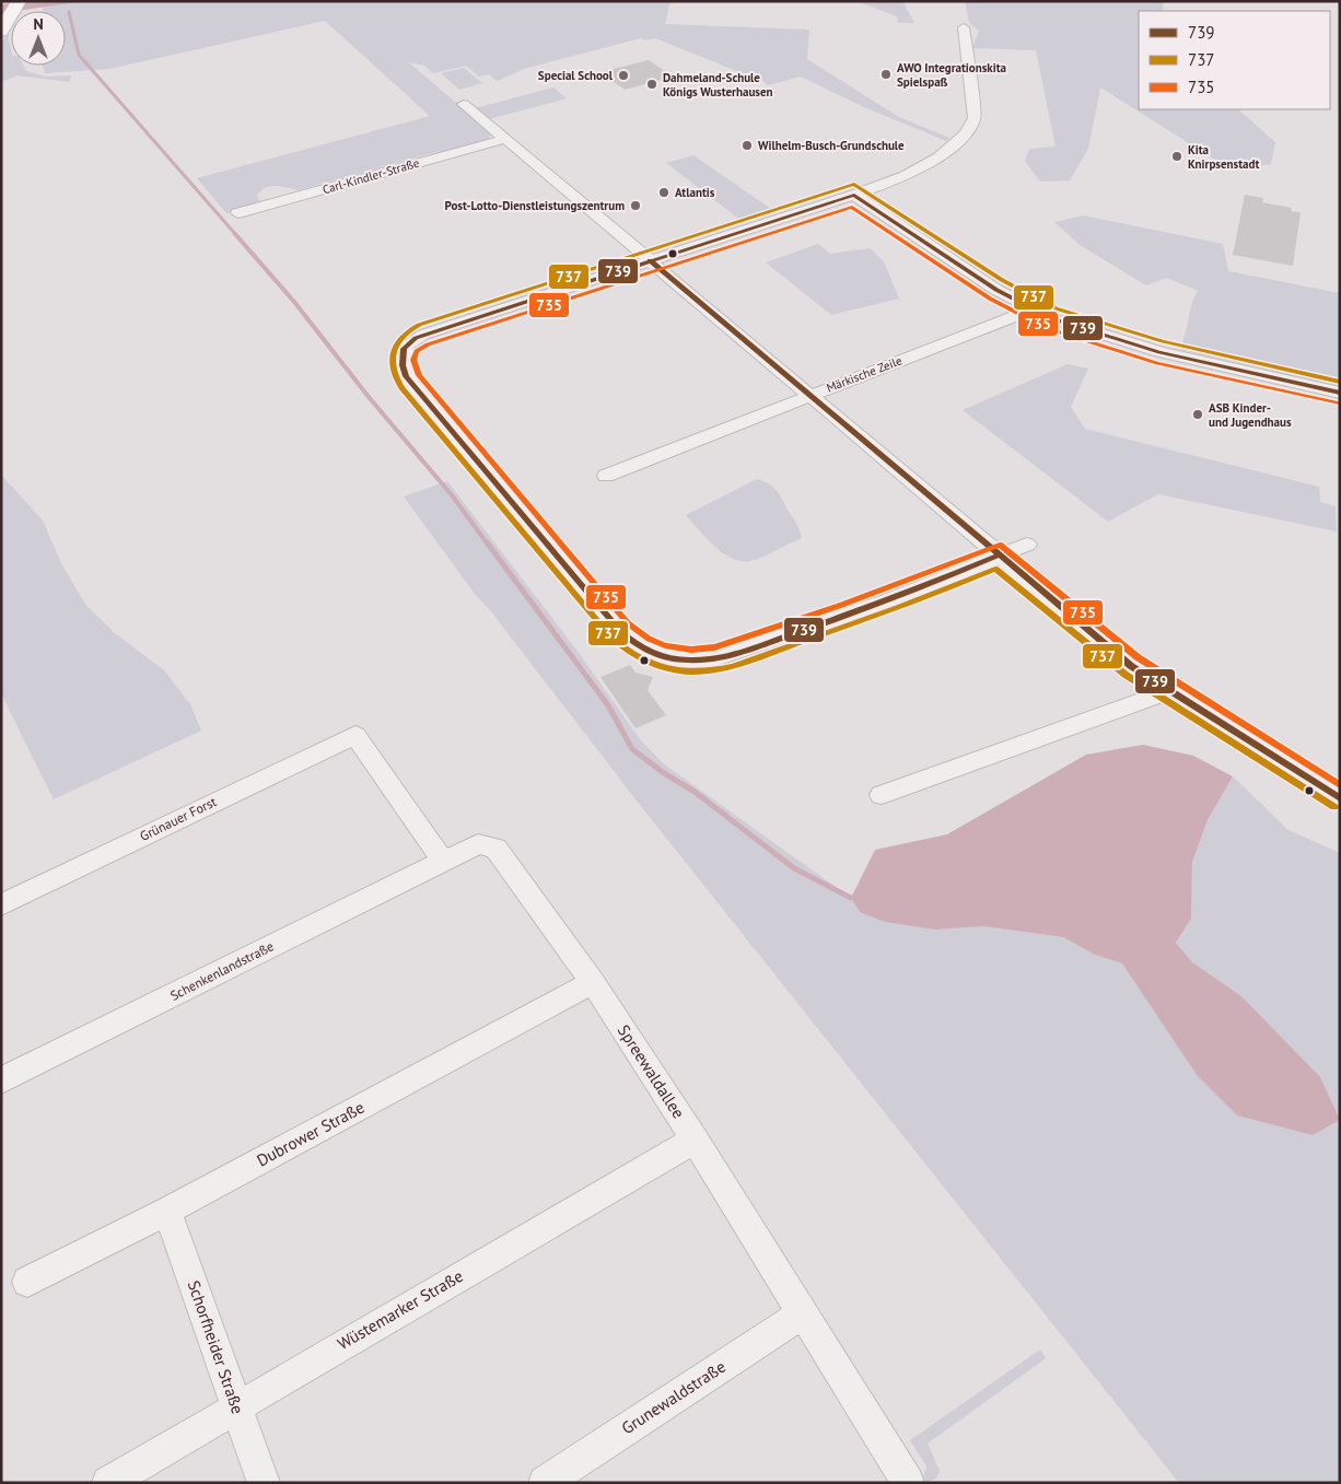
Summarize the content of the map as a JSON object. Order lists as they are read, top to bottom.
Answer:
{
  "streets": {
    "street": [
      "Carl-Kindler-Straße",
      "Märkische Zeile",
      "Grünauer Forst",
      "Schenkenlandstraße",
      "Spreewaldallee",
      "Dubrower Straße",
      "Wüstemarker Straße",
      "Schorfheider Straße",
      "Grunewaldstraße"
    ]
  },
  "crossings": [
    ["Grünauer Forst", "Schenkenlandstraße"],
    ["Grünauer Forst", "Spreewaldallee"],
    ["Schenkenlandstraße", "Spreewaldallee"],
    ["Spreewaldallee", "Dubrower Straße"],
    ["Spreewaldallee", "Wüstemarker Straße"],
    ["Spreewaldallee", "Grunewaldstraße"],
    ["Dubrower Straße", "Schorfheider Straße"],
    ["Wüstemarker Straße", "Schorfheider Straße"]
  ],
  "places": [
    "AWO Integrationskita Spielspaß",
    "Special School",
    "Dahmeland-Schule Königs Wusterhausen",
    "Wilhelm-Busch-Grundschule",
    "Kita Knirpsenstadt",
    "Atlantis",
    "Post-Lotto-Dienstleistungszentrum",
    "ASB Kinder- und Jugendhaus"
  ],
  "lines": ["transit line 737", "transit line 739", "transit line 735"],
  "legend": ["739", "737", "735"],
  "north": "top"
}
